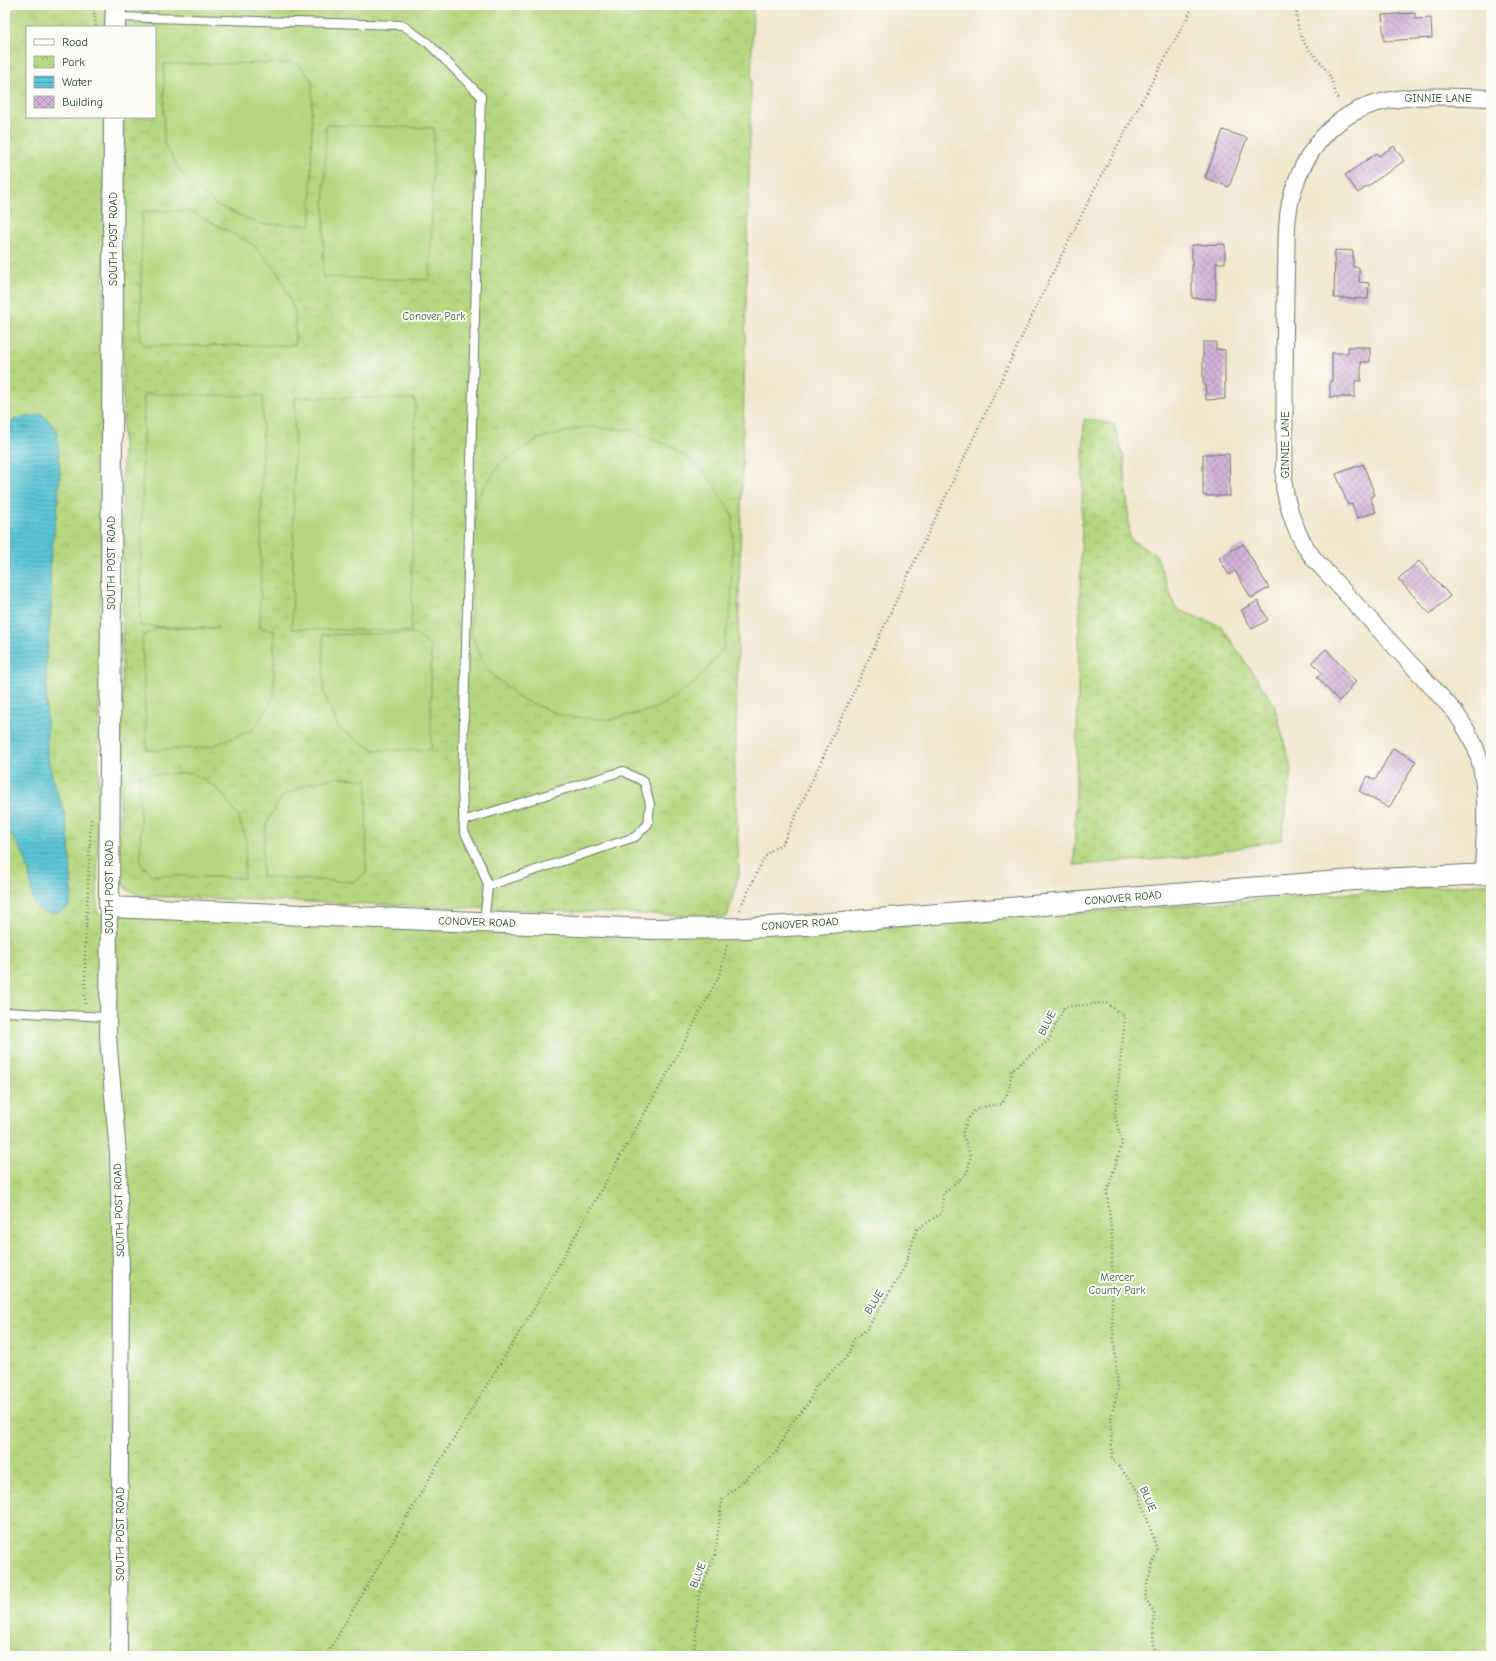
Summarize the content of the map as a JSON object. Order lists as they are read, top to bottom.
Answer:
{
  "streets": {
    "street": ["GINNIE LANE", "SOUTH POST ROAD", "CONOVER ROAD"],
    "path": ["BLUE"]
  },
  "crossings": [
    ["GINNIE LANE", "CONOVER ROAD"],
    ["SOUTH POST ROAD", "CONOVER ROAD"]
  ],
  "parks": ["Conover Park", "Mercer County Park"],
  "legend": [
    "Road",
    "Park",
    "Water",
    "Building"
  ]
}
